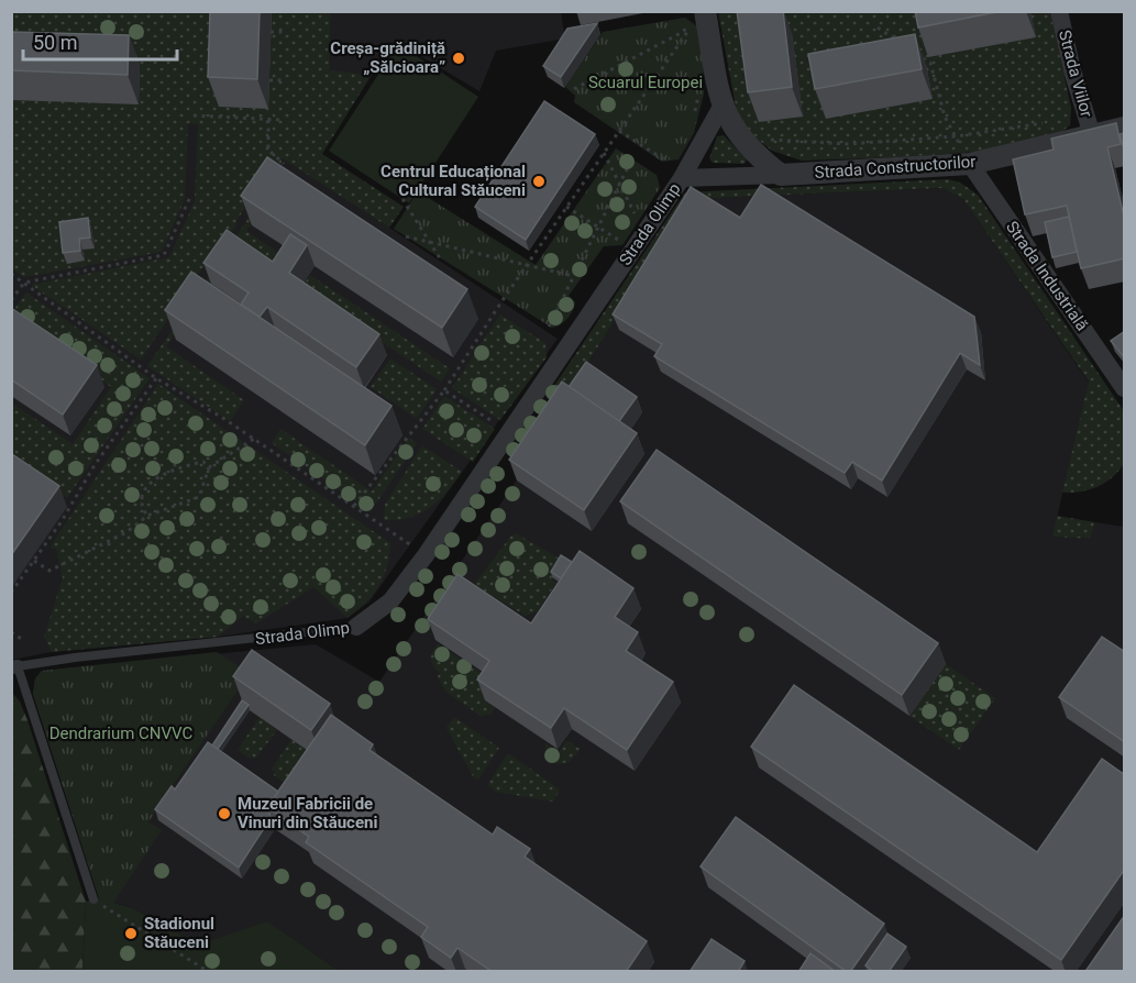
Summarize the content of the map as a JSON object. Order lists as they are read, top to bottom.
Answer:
{
  "streets": {
    "street": [
      "Strada Viilor",
      "Strada Constructorilor",
      "Strada Olimp",
      "Strada Industrială"
    ]
  },
  "crossings": [
    ["Strada Viilor", "Strada Constructorilor"],
    ["Strada Constructorilor", "Strada Olimp"],
    ["Strada Constructorilor", "Strada Industrială"]
  ],
  "parks": ["Scuarul Europei", "Dendrarium CNVVC"],
  "places": [
    "Creșa-grădiniță „Sălcioara”",
    "Centrul Educațional Cultural Stăuceni",
    "Muzeul Fabricii de Vinuri din Stăuceni",
    "Stadionul Stăuceni"
  ],
  "scale_bar": "50 m"
}
